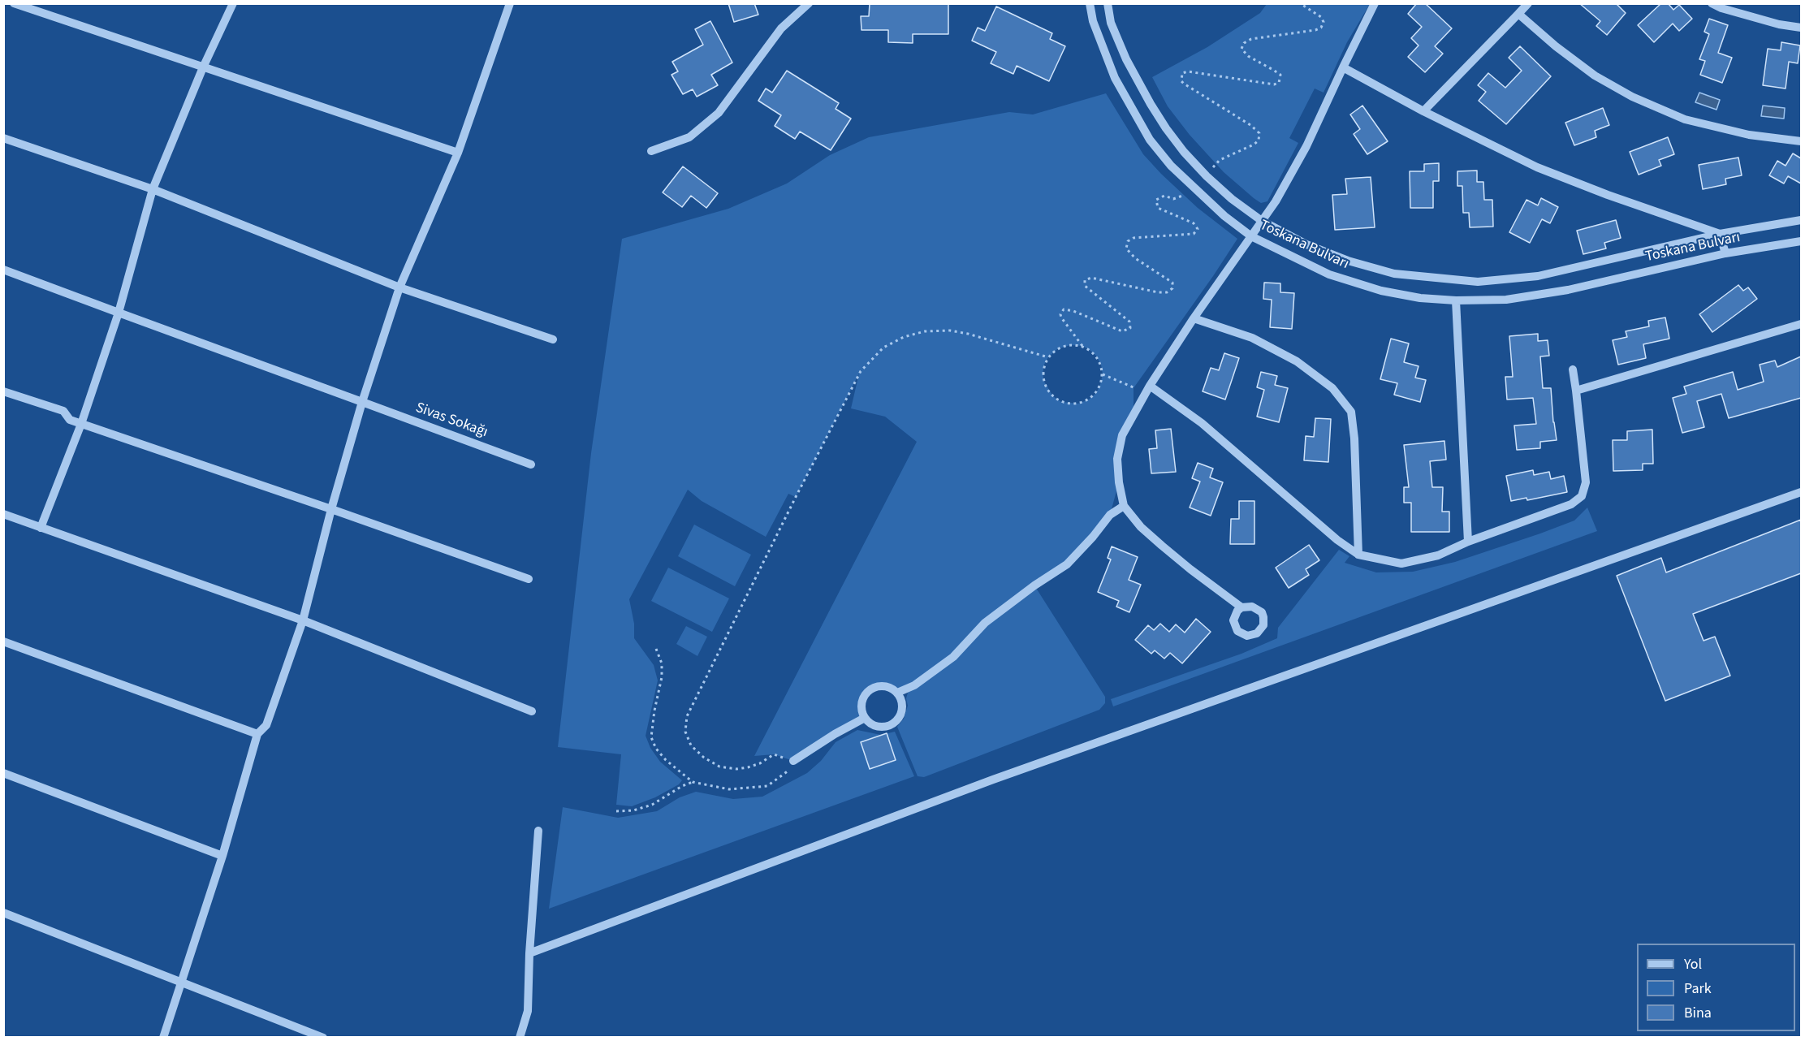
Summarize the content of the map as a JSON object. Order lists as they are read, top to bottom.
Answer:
{
  "streets": {
    "street": ["Toskana Bulvarı", "Sivas Sokağı"]
  },
  "legend": ["Yol", "Park", "Bina"]
}
